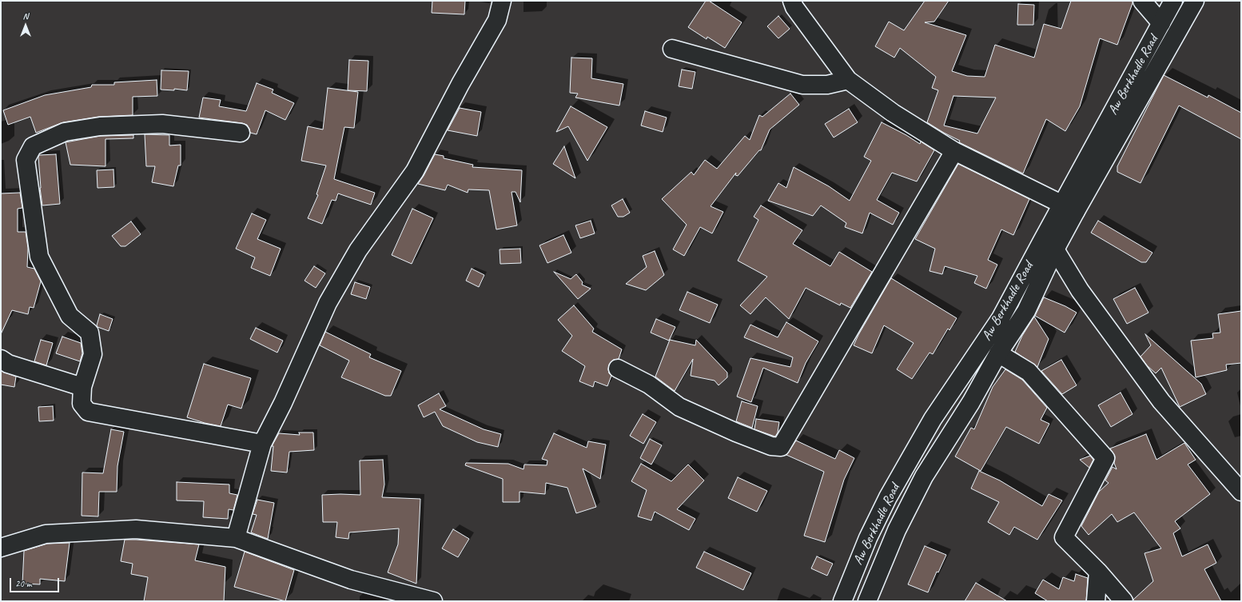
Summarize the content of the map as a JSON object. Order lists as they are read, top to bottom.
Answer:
{
  "streets": {
    "street": ["Aw Berkhadle Road"]
  },
  "scale_bar": "20 m",
  "north": "top"
}
